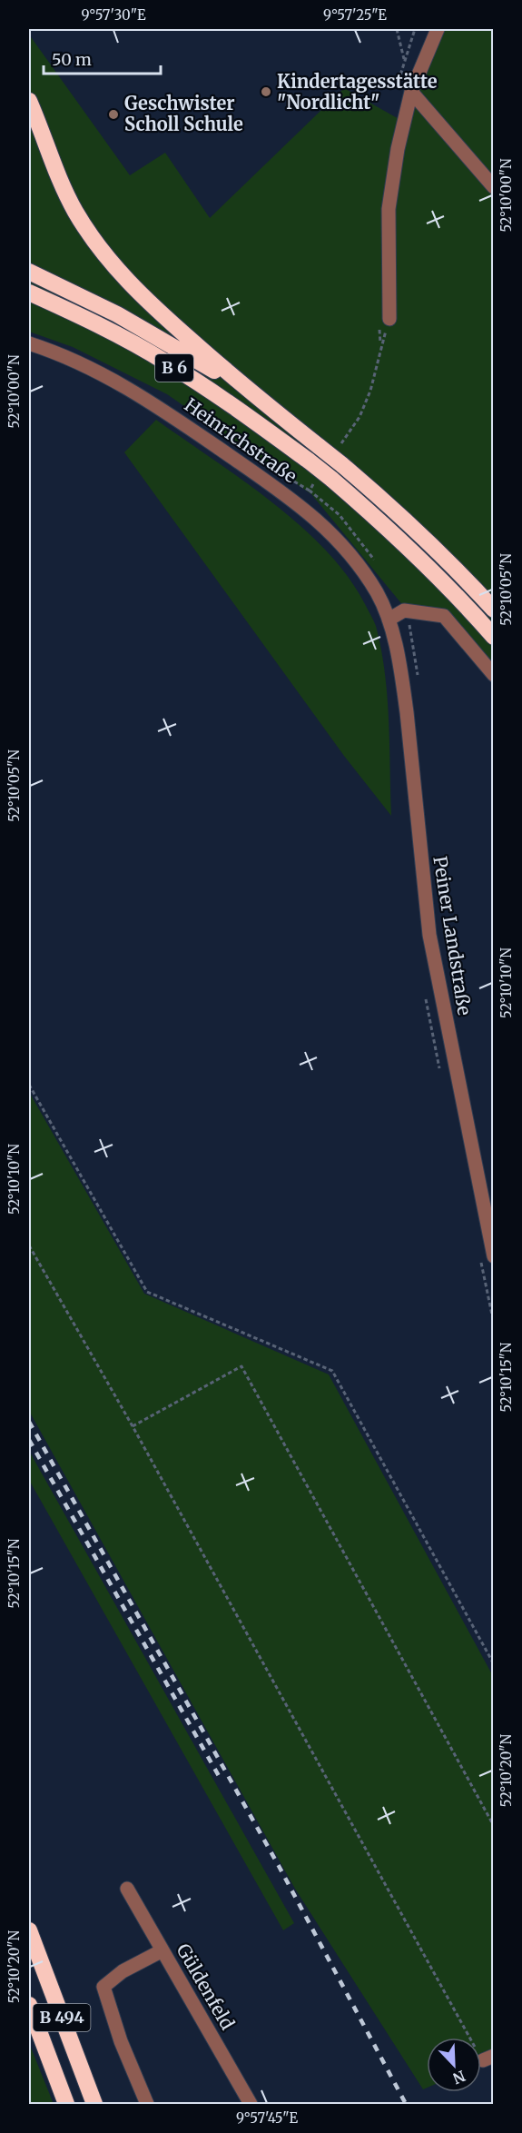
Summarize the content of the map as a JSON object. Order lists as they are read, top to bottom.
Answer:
{
  "streets": {
    "highway": ["B 6", "B 494"],
    "street": ["Heinrichstraße", "Peiner Landstraße", "Güldenfeld"]
  },
  "crossings": [
    ["Heinrichstraße", "Peiner Landstraße"]
  ],
  "places": ["Kindertagesstätte \"Nordlicht\"", "Geschwister Scholl Schule"],
  "scale_bar": "50 m",
  "north": "bottom right",
  "coordinates": [
    "9°57'30\"E",
    "9°57'25\"E",
    "52°10'00\"N",
    "52°10'05\"N",
    "52°10'10\"N",
    "52°10'15\"N",
    "52°10'20\"N",
    "9°57'45\"E"
  ]
}
